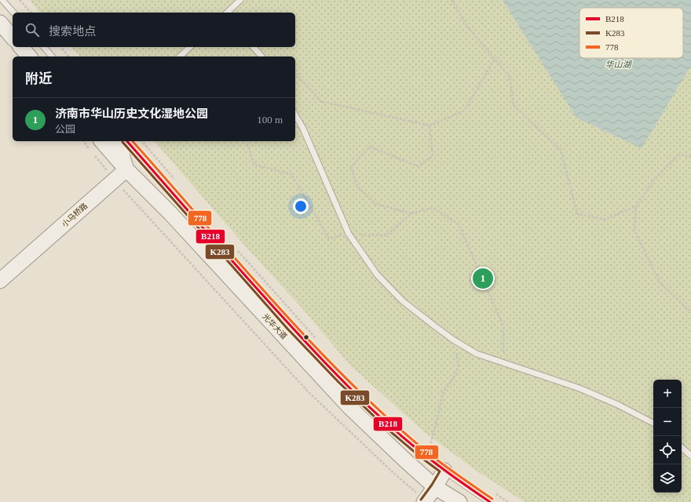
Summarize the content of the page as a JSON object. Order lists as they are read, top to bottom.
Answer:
{
  "streets": {
    "main road": ["小马桥路", "光华大道"]
  },
  "crossings": [
    ["小马桥路", "光华大道"]
  ],
  "water": ["华山湖"],
  "lines": ["transit line B218", "transit line 778", "transit line K283"],
  "legend": ["B218", "K283", "778"],
  "page": {
    "search": "搜索地点",
    "heading": "附近",
    "list": [
      {
        "mark": "1",
        "name": "济南市华山历史文化湿地公园",
        "note": "公园",
        "value": "100 m"
      }
    ],
    "pins": "1",
    "map_buttons": ["+", "−"]
  }
}
